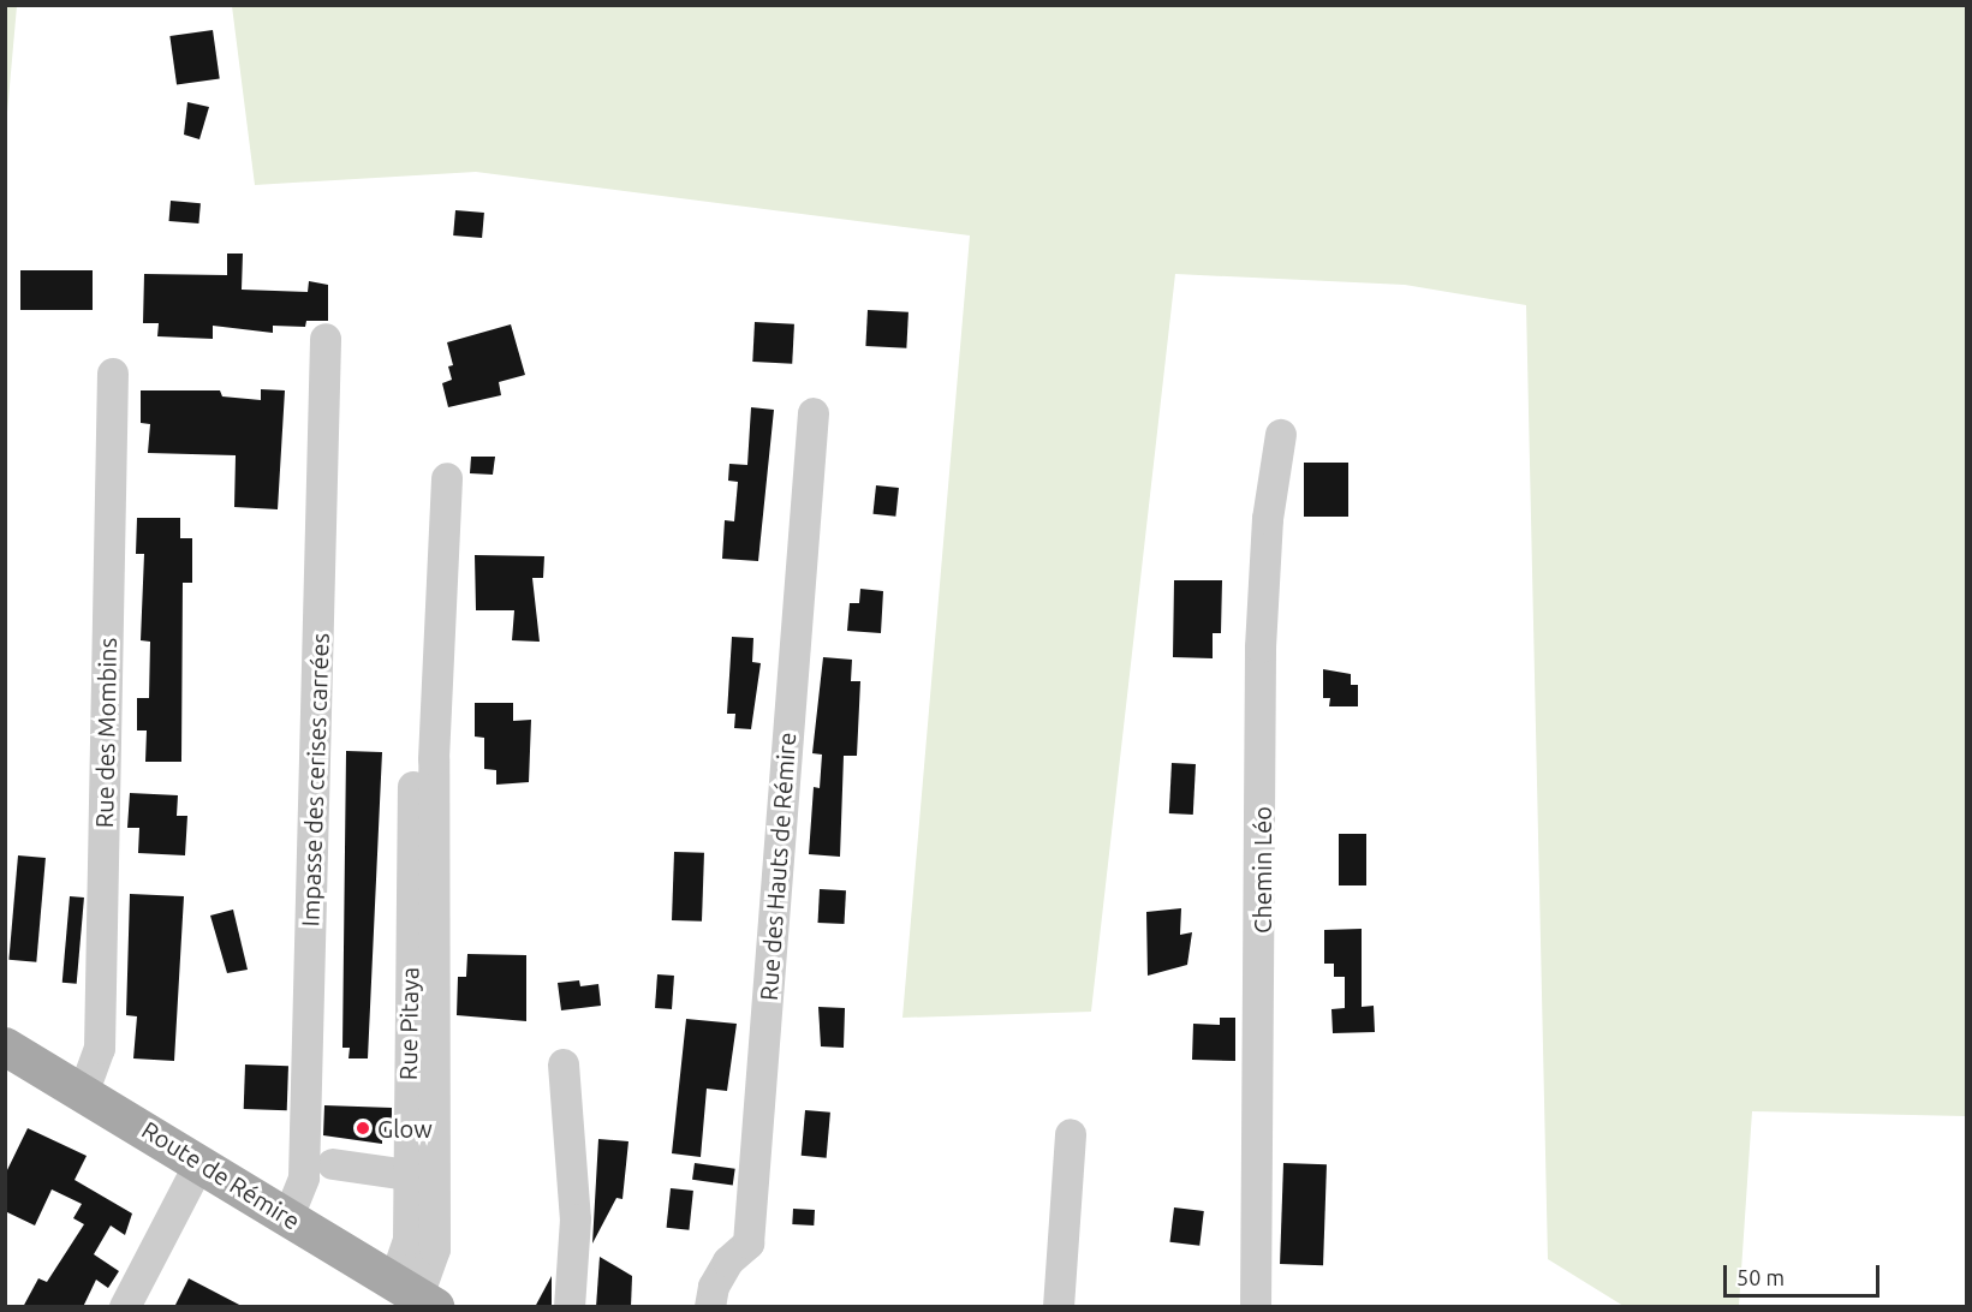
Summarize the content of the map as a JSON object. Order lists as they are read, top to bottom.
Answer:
{
  "streets": {
    "main road": ["Route de Rémire"],
    "street": [
      "Rue des Mombins",
      "Impasse des cerises carrées",
      "Rue des Hauts de Rémire",
      "Chemin Léo",
      "Rue Pitaya"
    ]
  },
  "crossings": [
    ["Rue des Mombins", "Route de Rémire"],
    ["Impasse des cerises carrées", "Route de Rémire"],
    ["Rue Pitaya", "Route de Rémire"]
  ],
  "places": ["Glow"],
  "scale_bar": "50 m"
}
